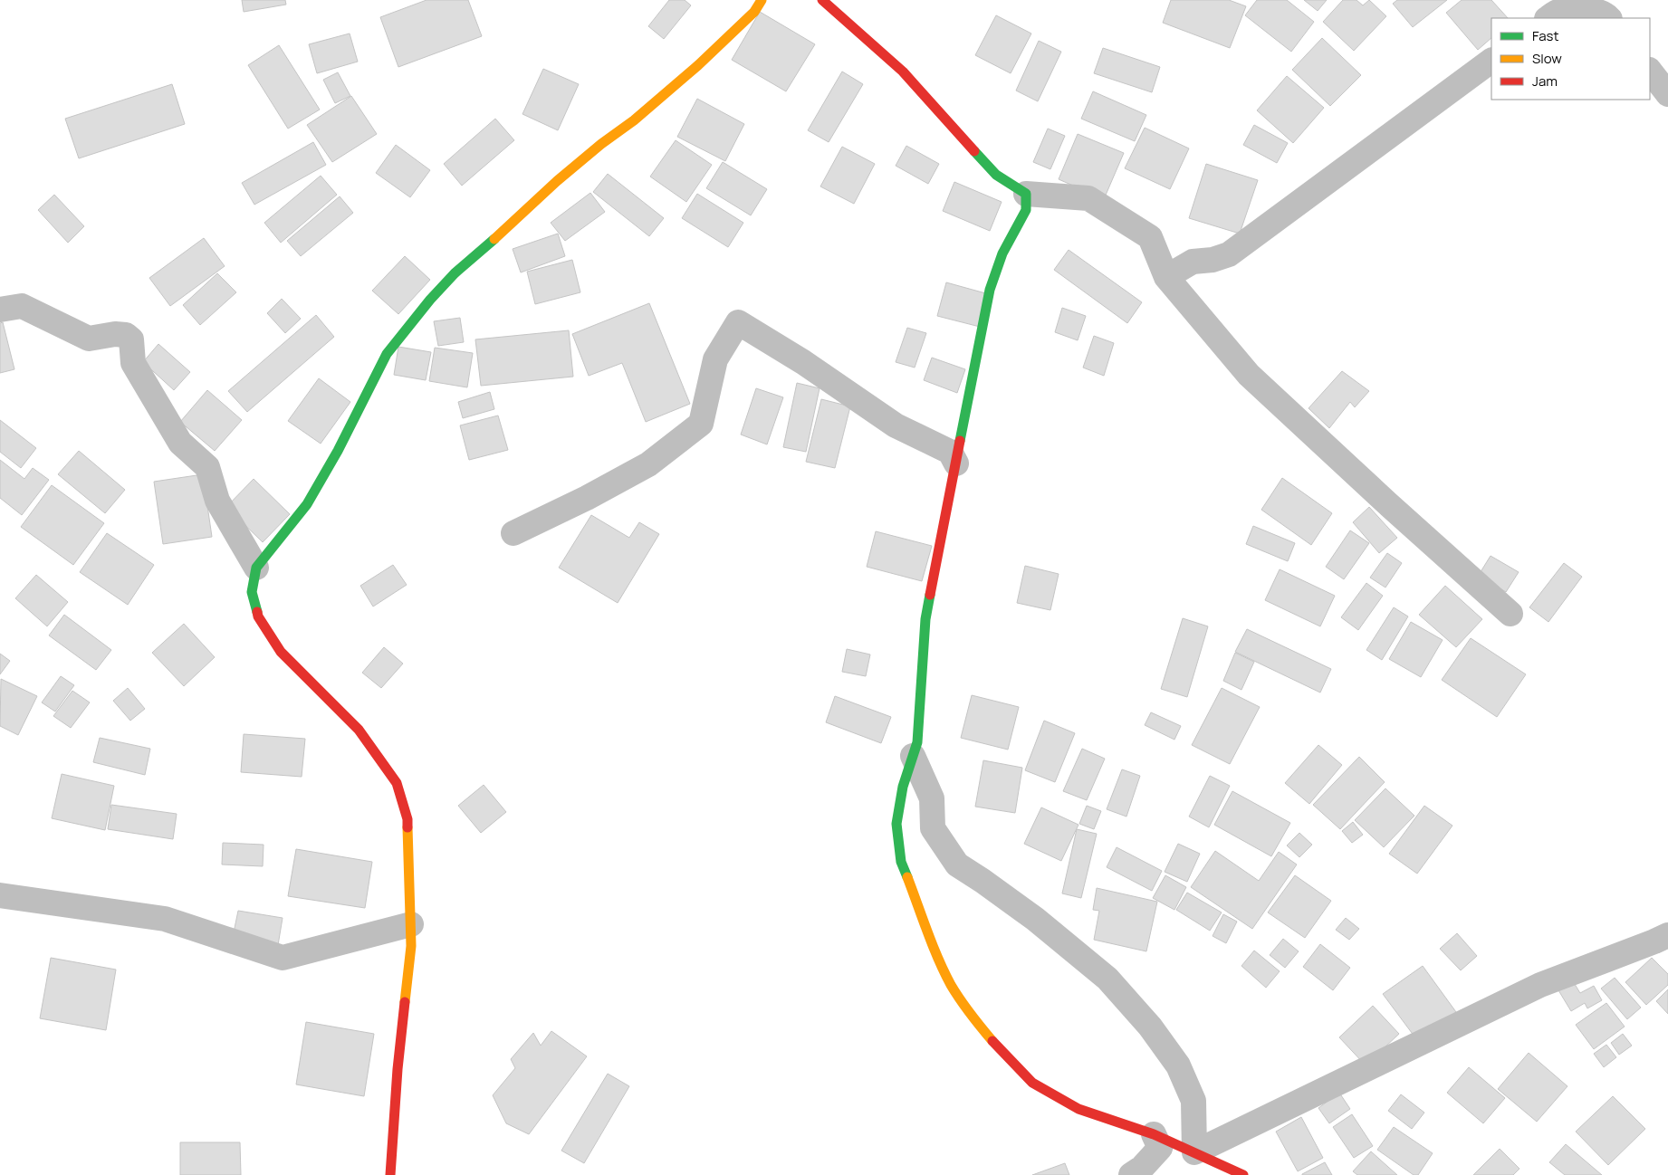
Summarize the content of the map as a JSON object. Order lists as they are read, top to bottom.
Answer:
{
  "legend": ["Fast", "Slow", "Jam"]
}
